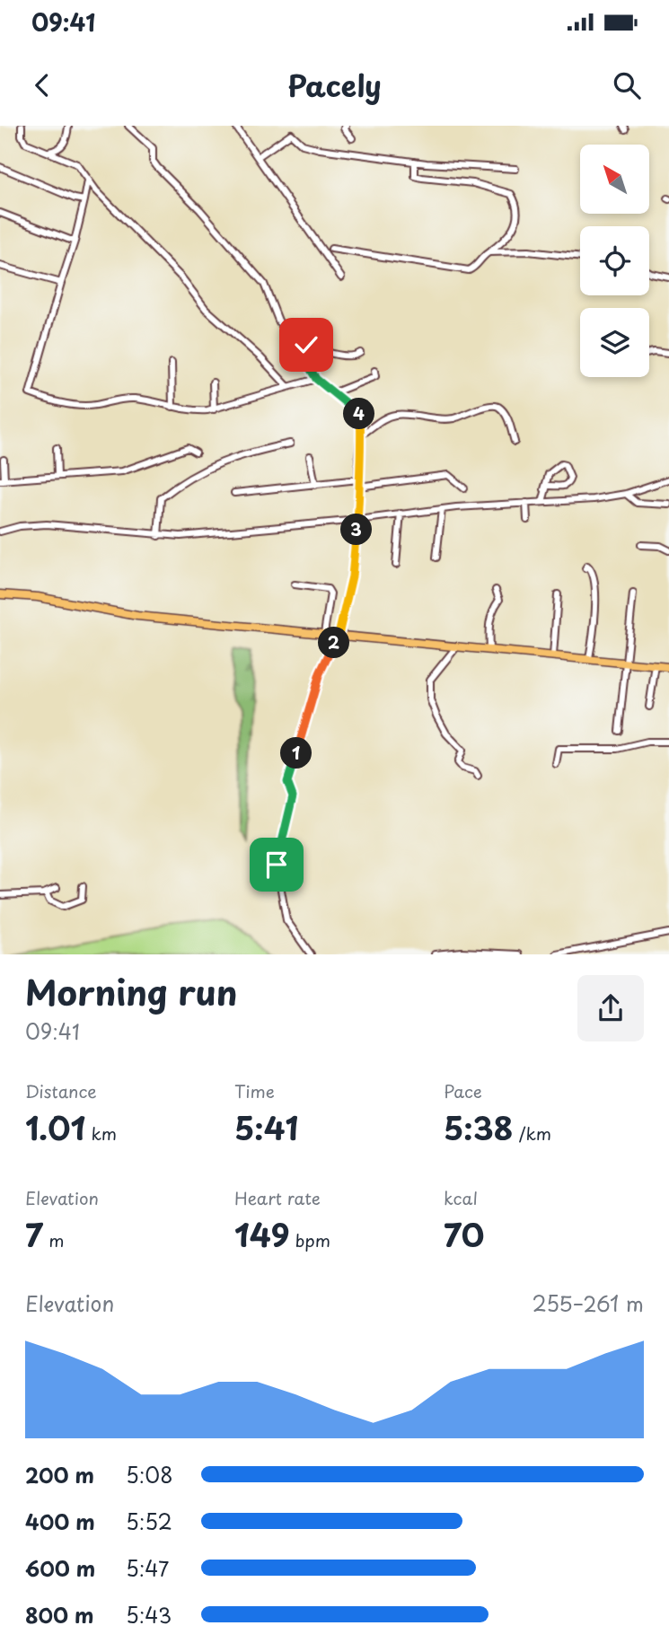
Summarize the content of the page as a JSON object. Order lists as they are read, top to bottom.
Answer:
{
  "north": "top left",
  "page": {
    "status": "09:41",
    "header": "Pacely",
    "pins": [
      "4",
      "3",
      "2",
      "1"
    ],
    "heading": ["Morning run", "09:41"],
    "stats": [
      ["Distance", "1.01 km"],
      ["Time", "5:41"],
      ["Pace", "5:38 /km"],
      ["Elevation", "7 m"],
      ["Heart rate", "149 bpm"],
      ["kcal", "70"]
    ],
    "chart": ["Elevation", "255–261 m"],
    "list": [
      {
        "name": "200 m",
        "note": "5:08"
      },
      {
        "name": "400 m",
        "note": "5:52"
      },
      {
        "name": "600 m",
        "note": "5:47"
      },
      {
        "name": "800 m",
        "note": "5:43"
      }
    ]
  }
}
